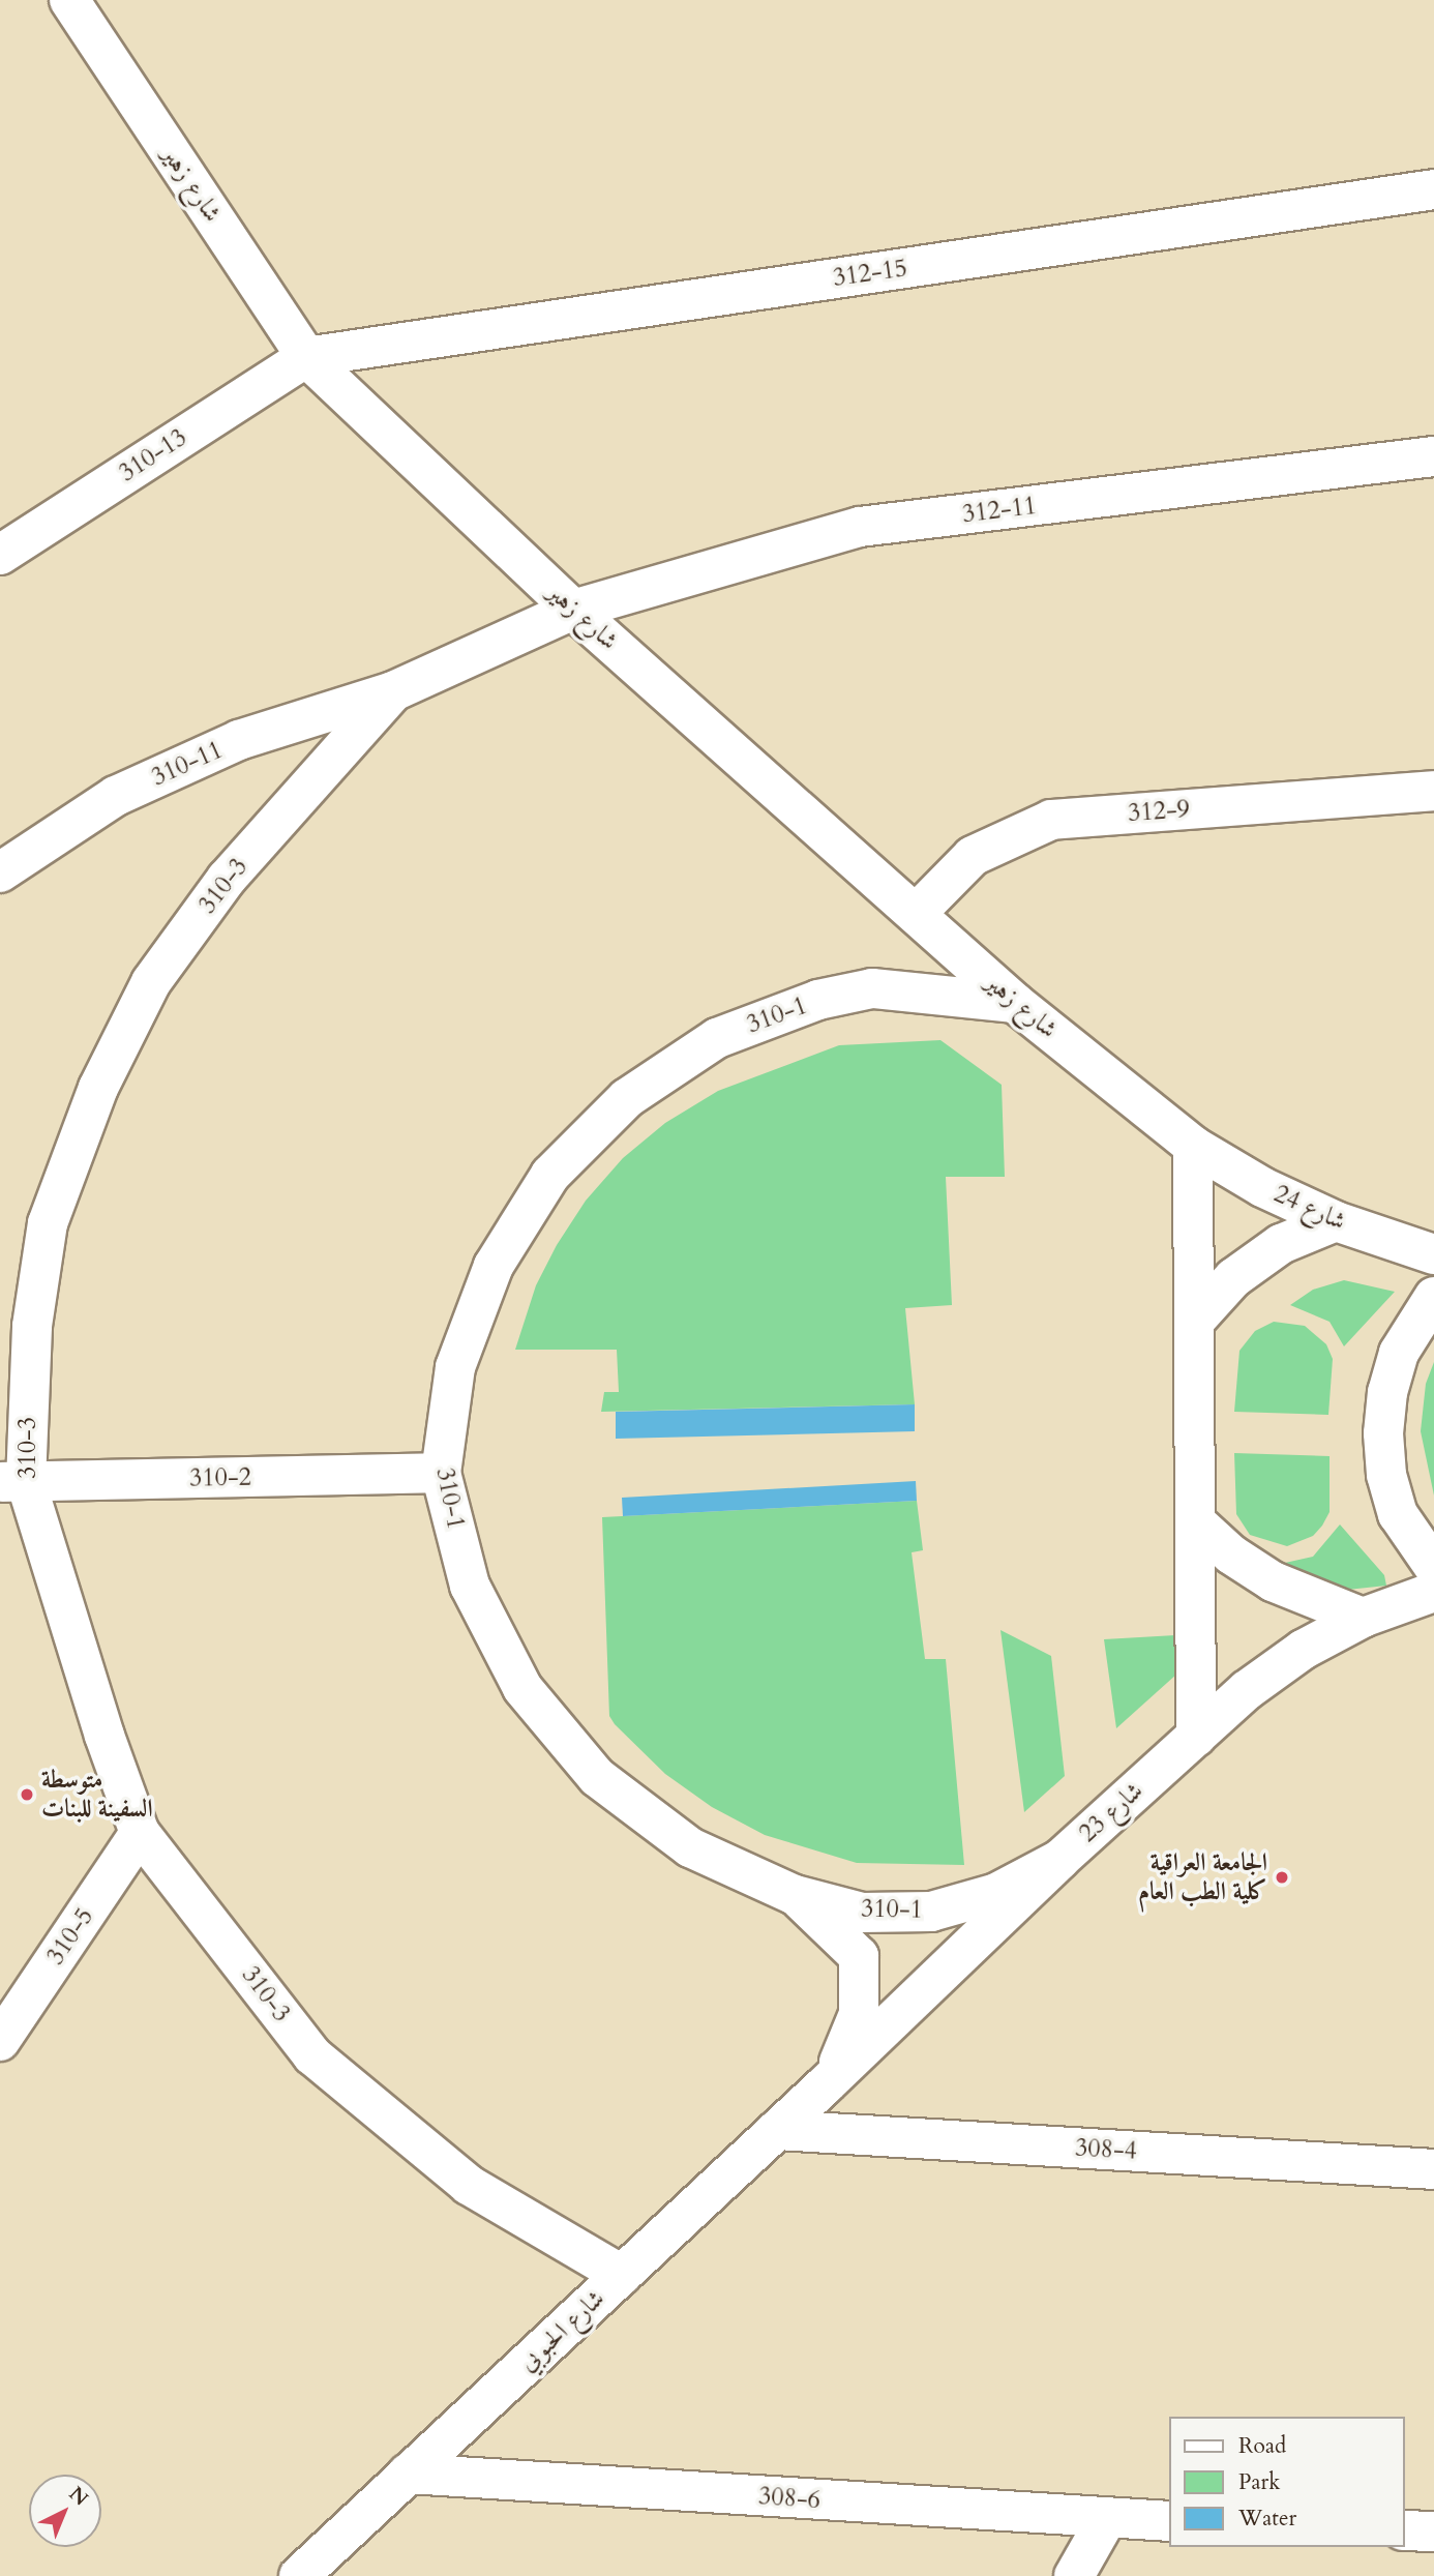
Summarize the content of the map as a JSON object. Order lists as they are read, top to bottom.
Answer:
{
  "streets": {
    "street": [
      "شارع زهير",
      "312-15",
      "310-13",
      "312-11",
      "310-11",
      "312-9",
      "310-3",
      "310-1",
      "شارع 24",
      "310-2",
      "شارع 23",
      "310-5",
      "308-4",
      "شارع الحبوبي",
      "308-6"
    ]
  },
  "crossings": [
    ["شارع زهير", "312-15"],
    ["شارع زهير", "310-13"],
    ["شارع زهير", "312-11"],
    ["شارع زهير", "312-9"],
    ["شارع زهير", "310-3"],
    ["شارع زهير", "310-1"],
    ["شارع زهير", "شارع 24"],
    ["312-15", "310-13"],
    ["312-11", "310-3"],
    ["310-11", "310-3"],
    ["310-3", "310-2"],
    ["310-3", "310-5"],
    ["310-3", "شارع الحبوبي"],
    ["310-1", "310-2"],
    ["310-1", "شارع 23"],
    ["شارع 23", "شارع الحبوبي"],
    ["308-4", "شارع الحبوبي"],
    ["شارع الحبوبي", "308-6"]
  ],
  "places": ["متوسطة السفينة للبنات", "الجامعة العراقية كلية الطب العام"],
  "legend": ["Road", "Park", "Water"],
  "north": "top right"
}
